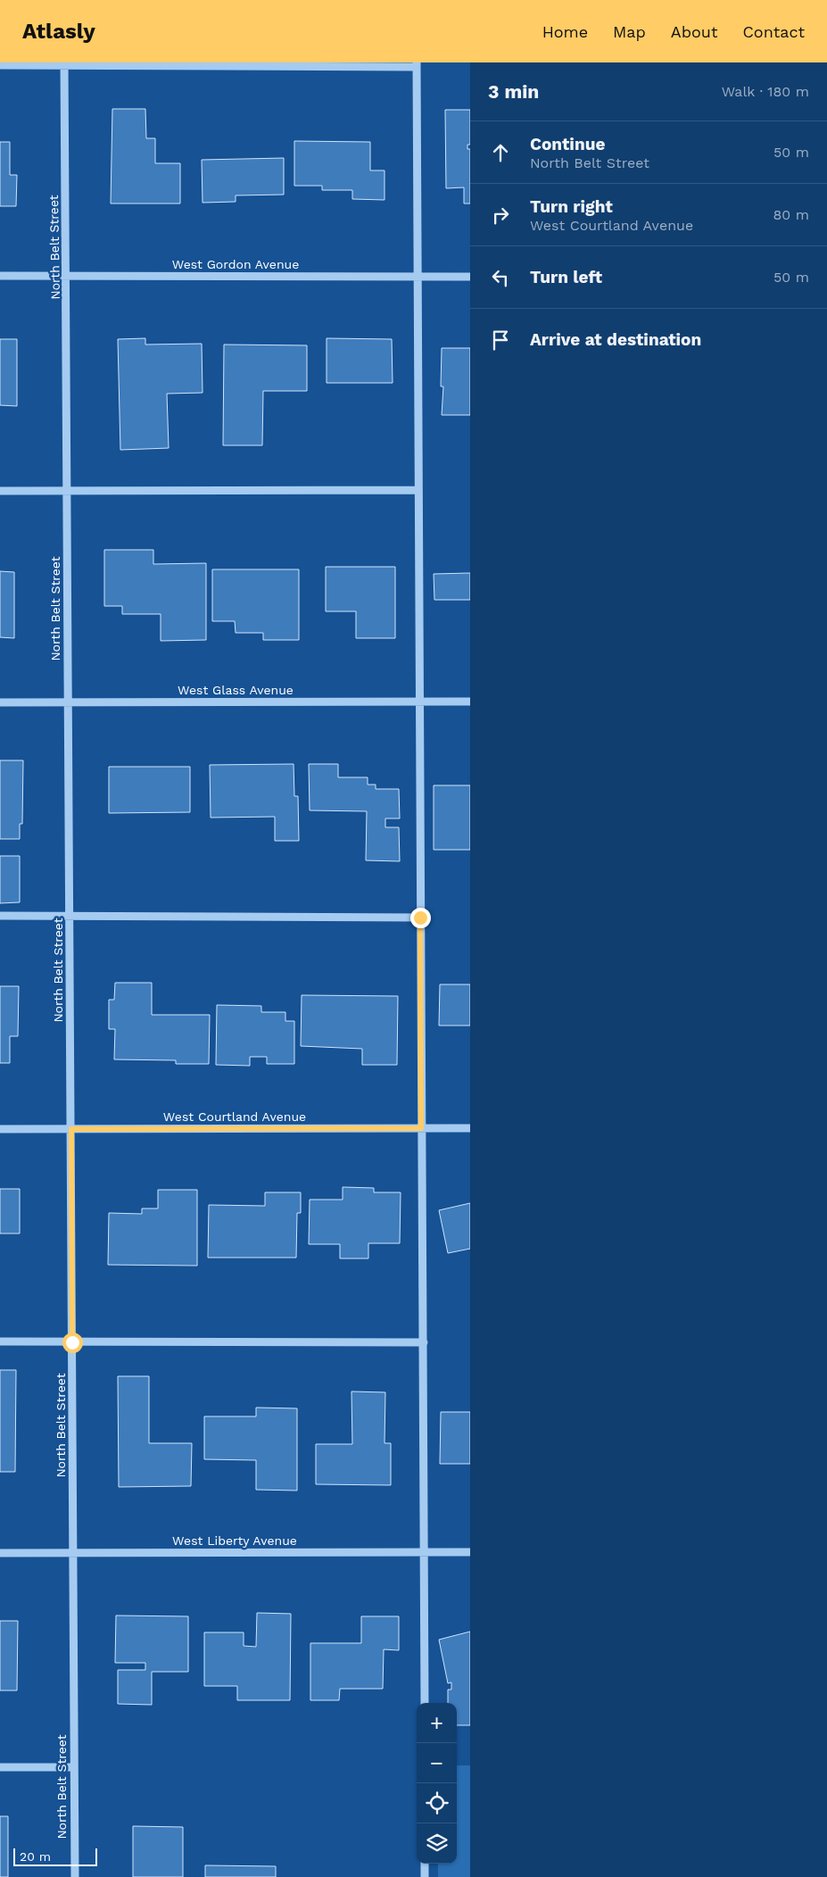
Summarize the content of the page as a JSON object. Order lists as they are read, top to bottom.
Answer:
{
  "streets": {
    "street": [
      "North Belt Street",
      "West Gordon Avenue",
      "West Glass Avenue",
      "West Courtland Avenue",
      "West Liberty Avenue"
    ]
  },
  "crossings": [
    ["North Belt Street", "West Gordon Avenue"],
    ["North Belt Street", "West Glass Avenue"],
    ["North Belt Street", "West Courtland Avenue"],
    ["North Belt Street", "West Liberty Avenue"]
  ],
  "scale_bar": "20 m",
  "page": {
    "header": "Atlasly",
    "nav": [
      "Home",
      "Map",
      "About",
      "Contact"
    ],
    "heading": ["3 min", "Walk · 180 m"],
    "list": [
      ["Continue", "North Belt Street", "50 m"],
      ["Turn right", "West Courtland Avenue", "80 m"],
      ["Turn left", "50 m"],
      "Arrive at destination"
    ],
    "map_buttons": ["+", "−"],
    "scale": "20 m"
  }
}
